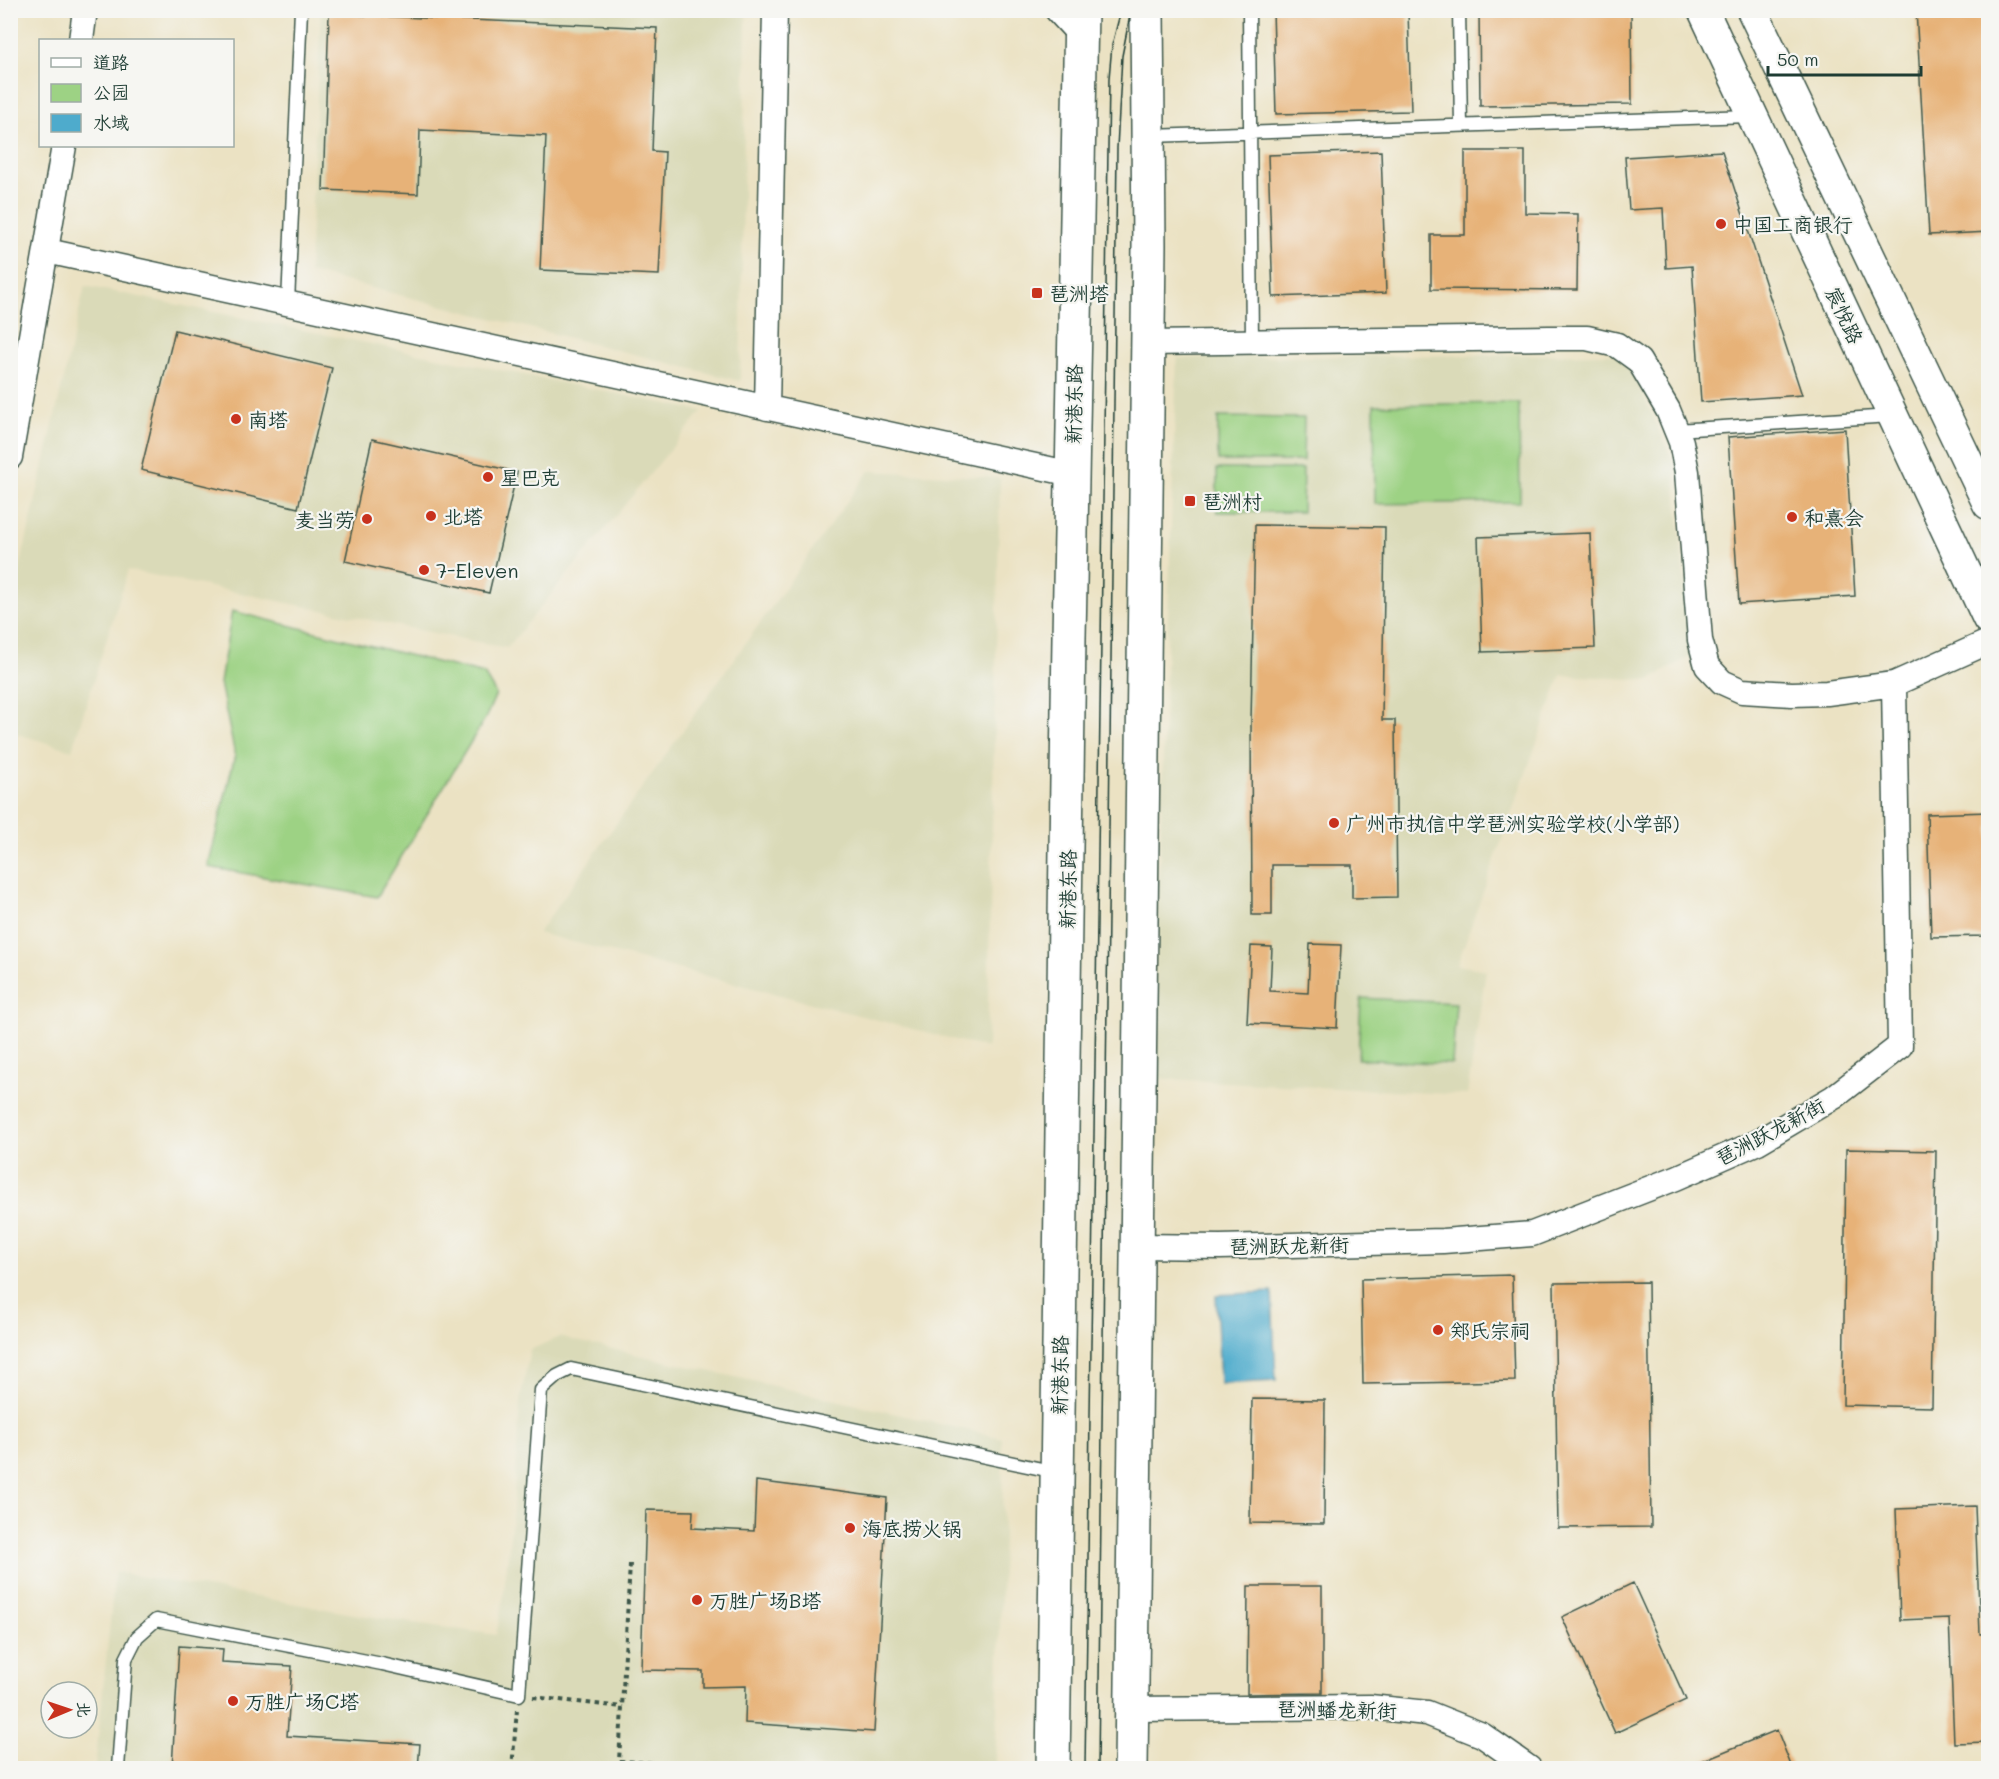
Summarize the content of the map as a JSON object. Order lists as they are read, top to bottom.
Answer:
{
  "streets": {
    "main road": ["新港东路"],
    "street": ["宸悦路", "琶洲跃龙新街", "琶洲蟠龙新街"]
  },
  "places": {
    "other": [
      "中国工商银行",
      "南塔",
      "星巴克",
      "北塔",
      "和熹会",
      "麦当劳",
      "7-Eleven",
      "广州市执信中学琶洲实验学校(小学部)",
      "郑氏宗祠",
      "海底捞火锅",
      "万胜广场B塔",
      "万胜广场C塔"
    ],
    "transit": ["琶洲塔", "琶洲村"]
  },
  "legend": ["道路", "公园", "水域"],
  "scale_bar": "50 m",
  "north": "right"
}
